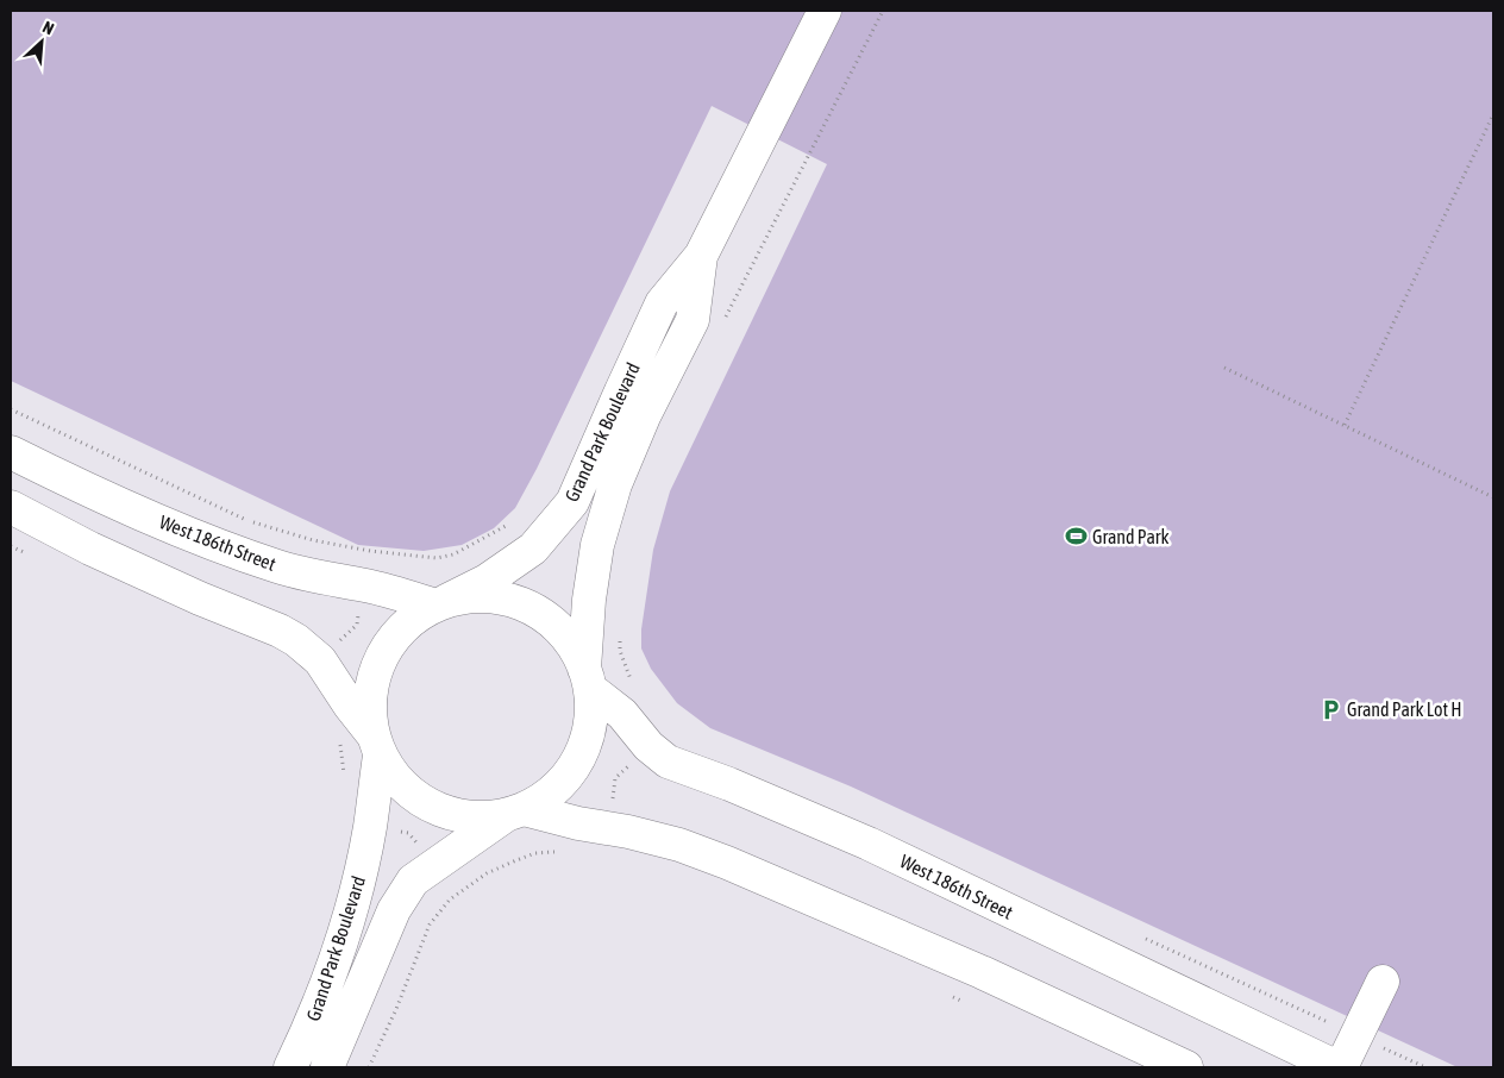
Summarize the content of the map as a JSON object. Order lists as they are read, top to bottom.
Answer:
{
  "streets": {
    "street": ["Grand Park Boulevard", "West 186th Street"]
  },
  "crossings": [
    ["Grand Park Boulevard", "West 186th Street"]
  ],
  "places": {
    "sports": ["Grand Park"],
    "parking": ["Grand Park Lot H"]
  },
  "north": "top right"
}
